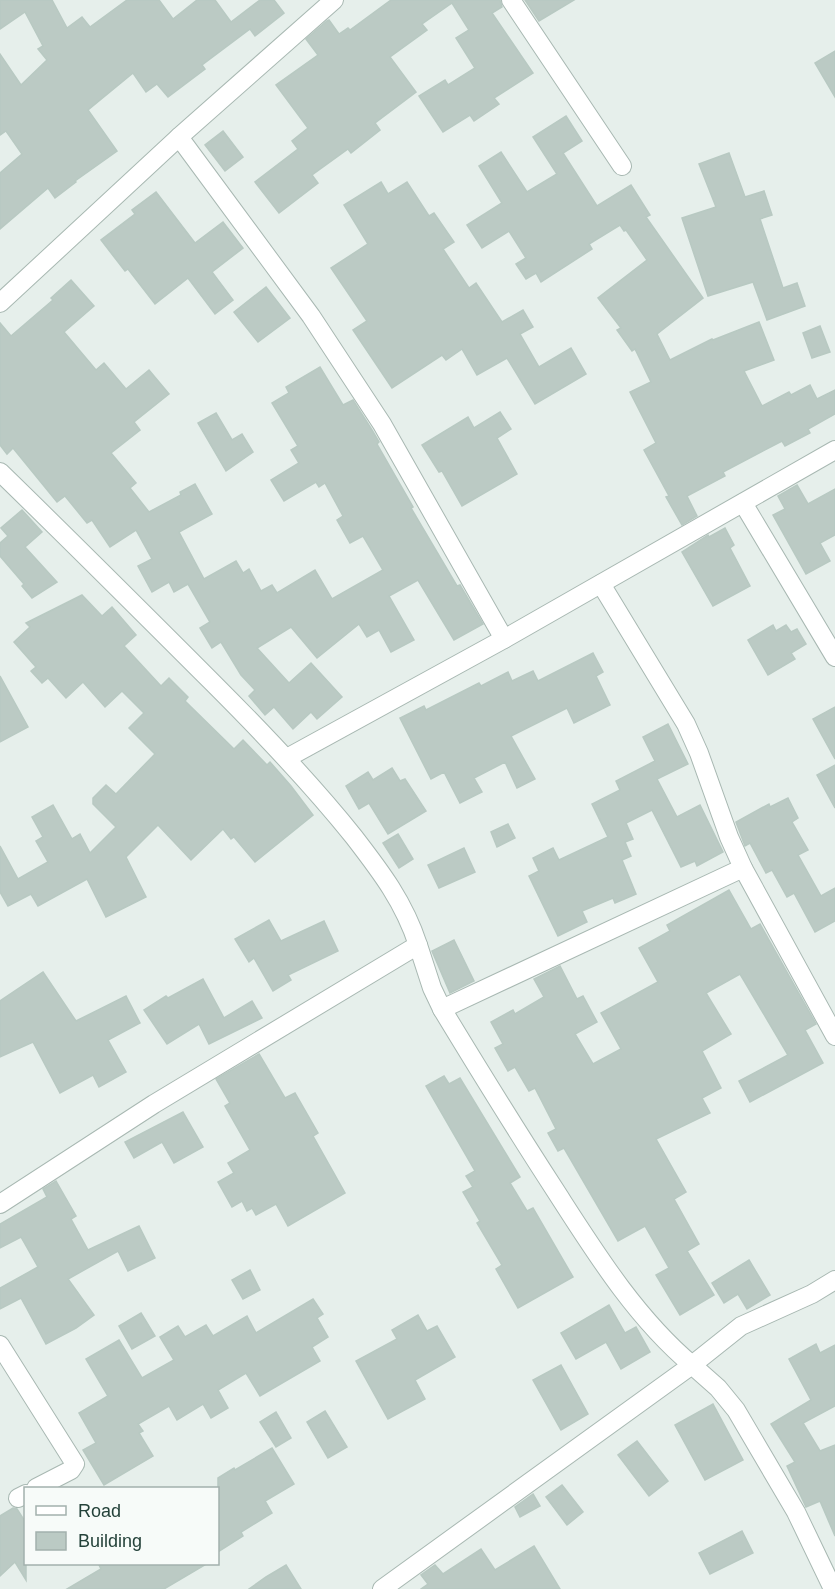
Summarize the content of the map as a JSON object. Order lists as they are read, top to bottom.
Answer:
{
  "legend": ["Road", "Building"]
}
